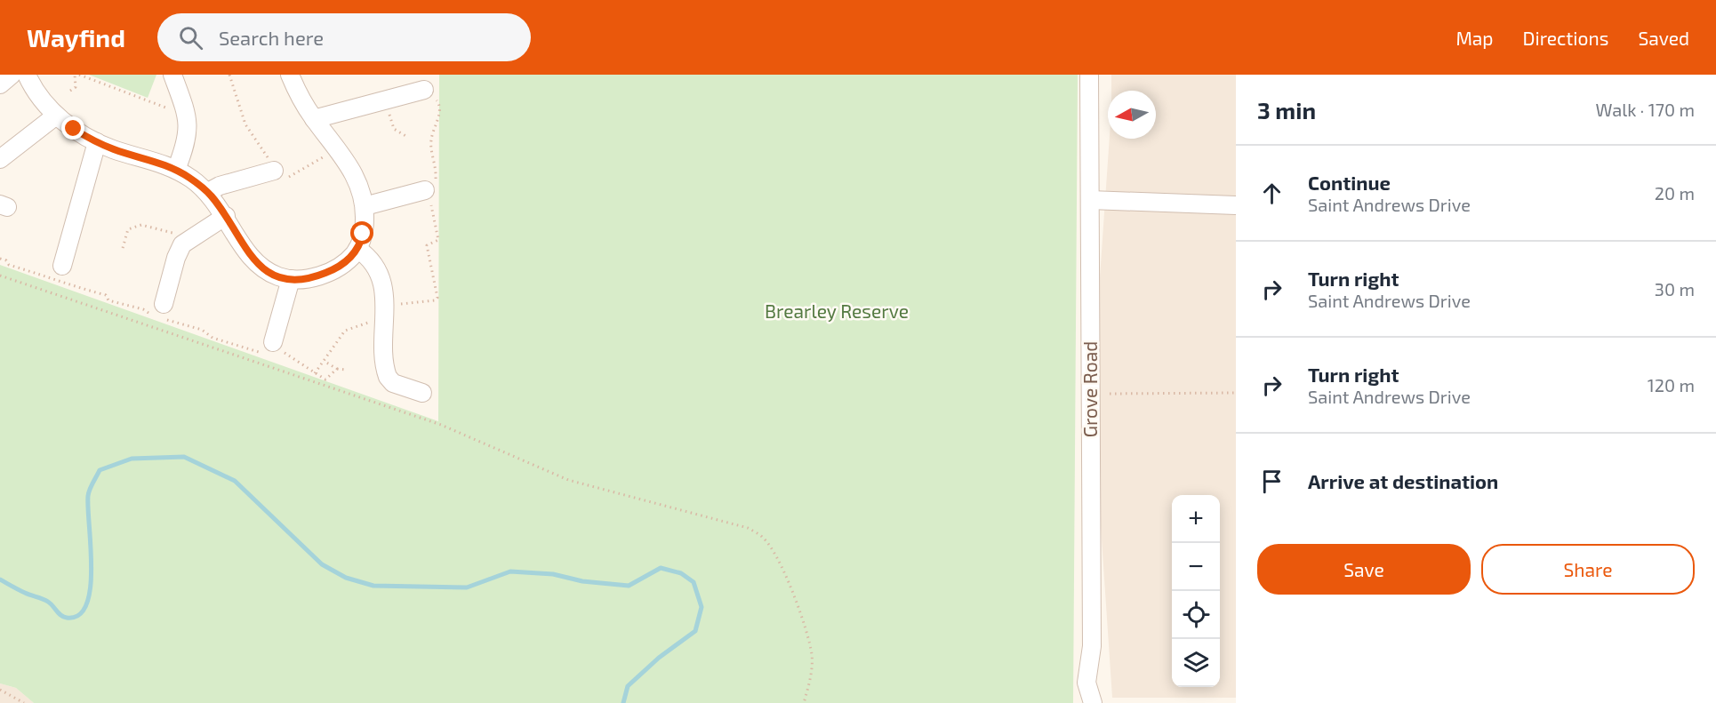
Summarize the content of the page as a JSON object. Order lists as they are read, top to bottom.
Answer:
{
  "streets": {
    "street": ["Grove Road"]
  },
  "parks": ["Brearley Reserve"],
  "north": "left",
  "page": {
    "header": "Wayfind",
    "search": "Search here",
    "nav": ["Map", "Directions", "Saved"],
    "heading": ["3 min", "Walk · 170 m"],
    "list": [
      ["Continue", "Saint Andrews Drive", "20 m"],
      ["Turn right", "Saint Andrews Drive", "30 m"],
      ["Turn right", "Saint Andrews Drive", "120 m"],
      "Arrive at destination"
    ],
    "map_buttons": ["+", "−"],
    "buttons": ["Save", "Share"]
  }
}
